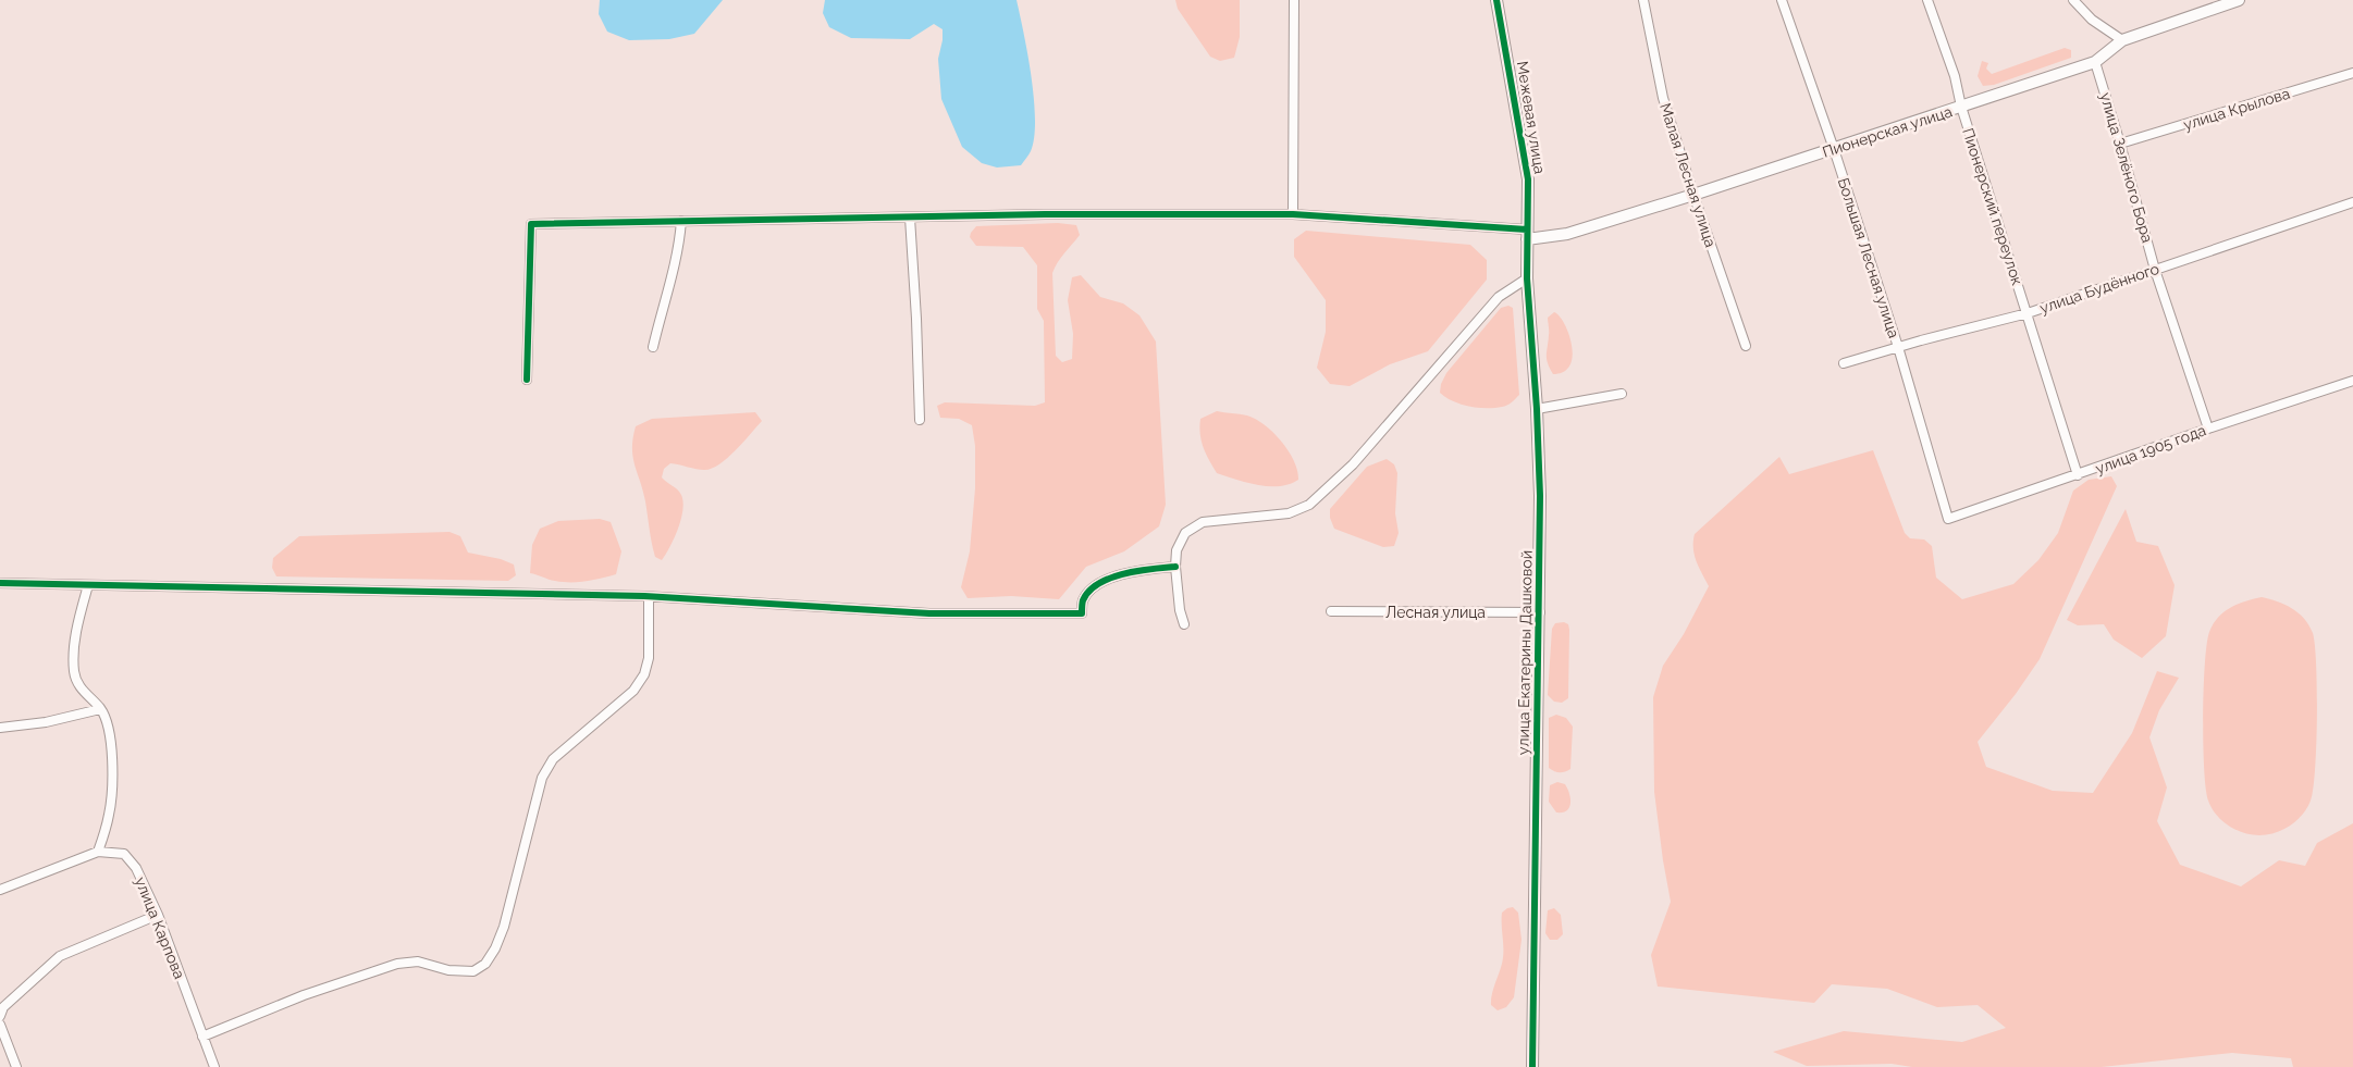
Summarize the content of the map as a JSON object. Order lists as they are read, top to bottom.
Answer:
{
  "streets": {
    "street": [
      "улица Крылова",
      "Межевая улица",
      "Пионерская улица",
      "улица Зелёного Бора",
      "Малая Лесная улица",
      "Пионерский переулок",
      "Большая Лесная улица",
      "улица Будённого",
      "улица 1905 года",
      "Лесная улица",
      "улица Екатерины Дашковой",
      "улица Карпова"
    ]
  },
  "crossings": [
    ["улица Крылова", "улица Зелёного Бора"],
    ["Межевая улица", "Пионерская улица"],
    ["Межевая улица", "улица Екатерины Дашковой"],
    ["Пионерская улица", "улица Зелёного Бора"],
    ["Пионерская улица", "Малая Лесная улица"],
    ["Пионерская улица", "Пионерский переулок"],
    ["Пионерская улица", "Большая Лесная улица"],
    ["Пионерская улица", "улица Екатерины Дашковой"],
    ["улица Зелёного Бора", "улица Будённого"],
    ["улица Зелёного Бора", "улица 1905 года"],
    ["Пионерский переулок", "улица Будённого"],
    ["Пионерский переулок", "улица 1905 года"],
    ["Большая Лесная улица", "улица Будённого"],
    ["Большая Лесная улица", "улица 1905 года"],
    ["Лесная улица", "улица Екатерины Дашковой"]
  ]
}
